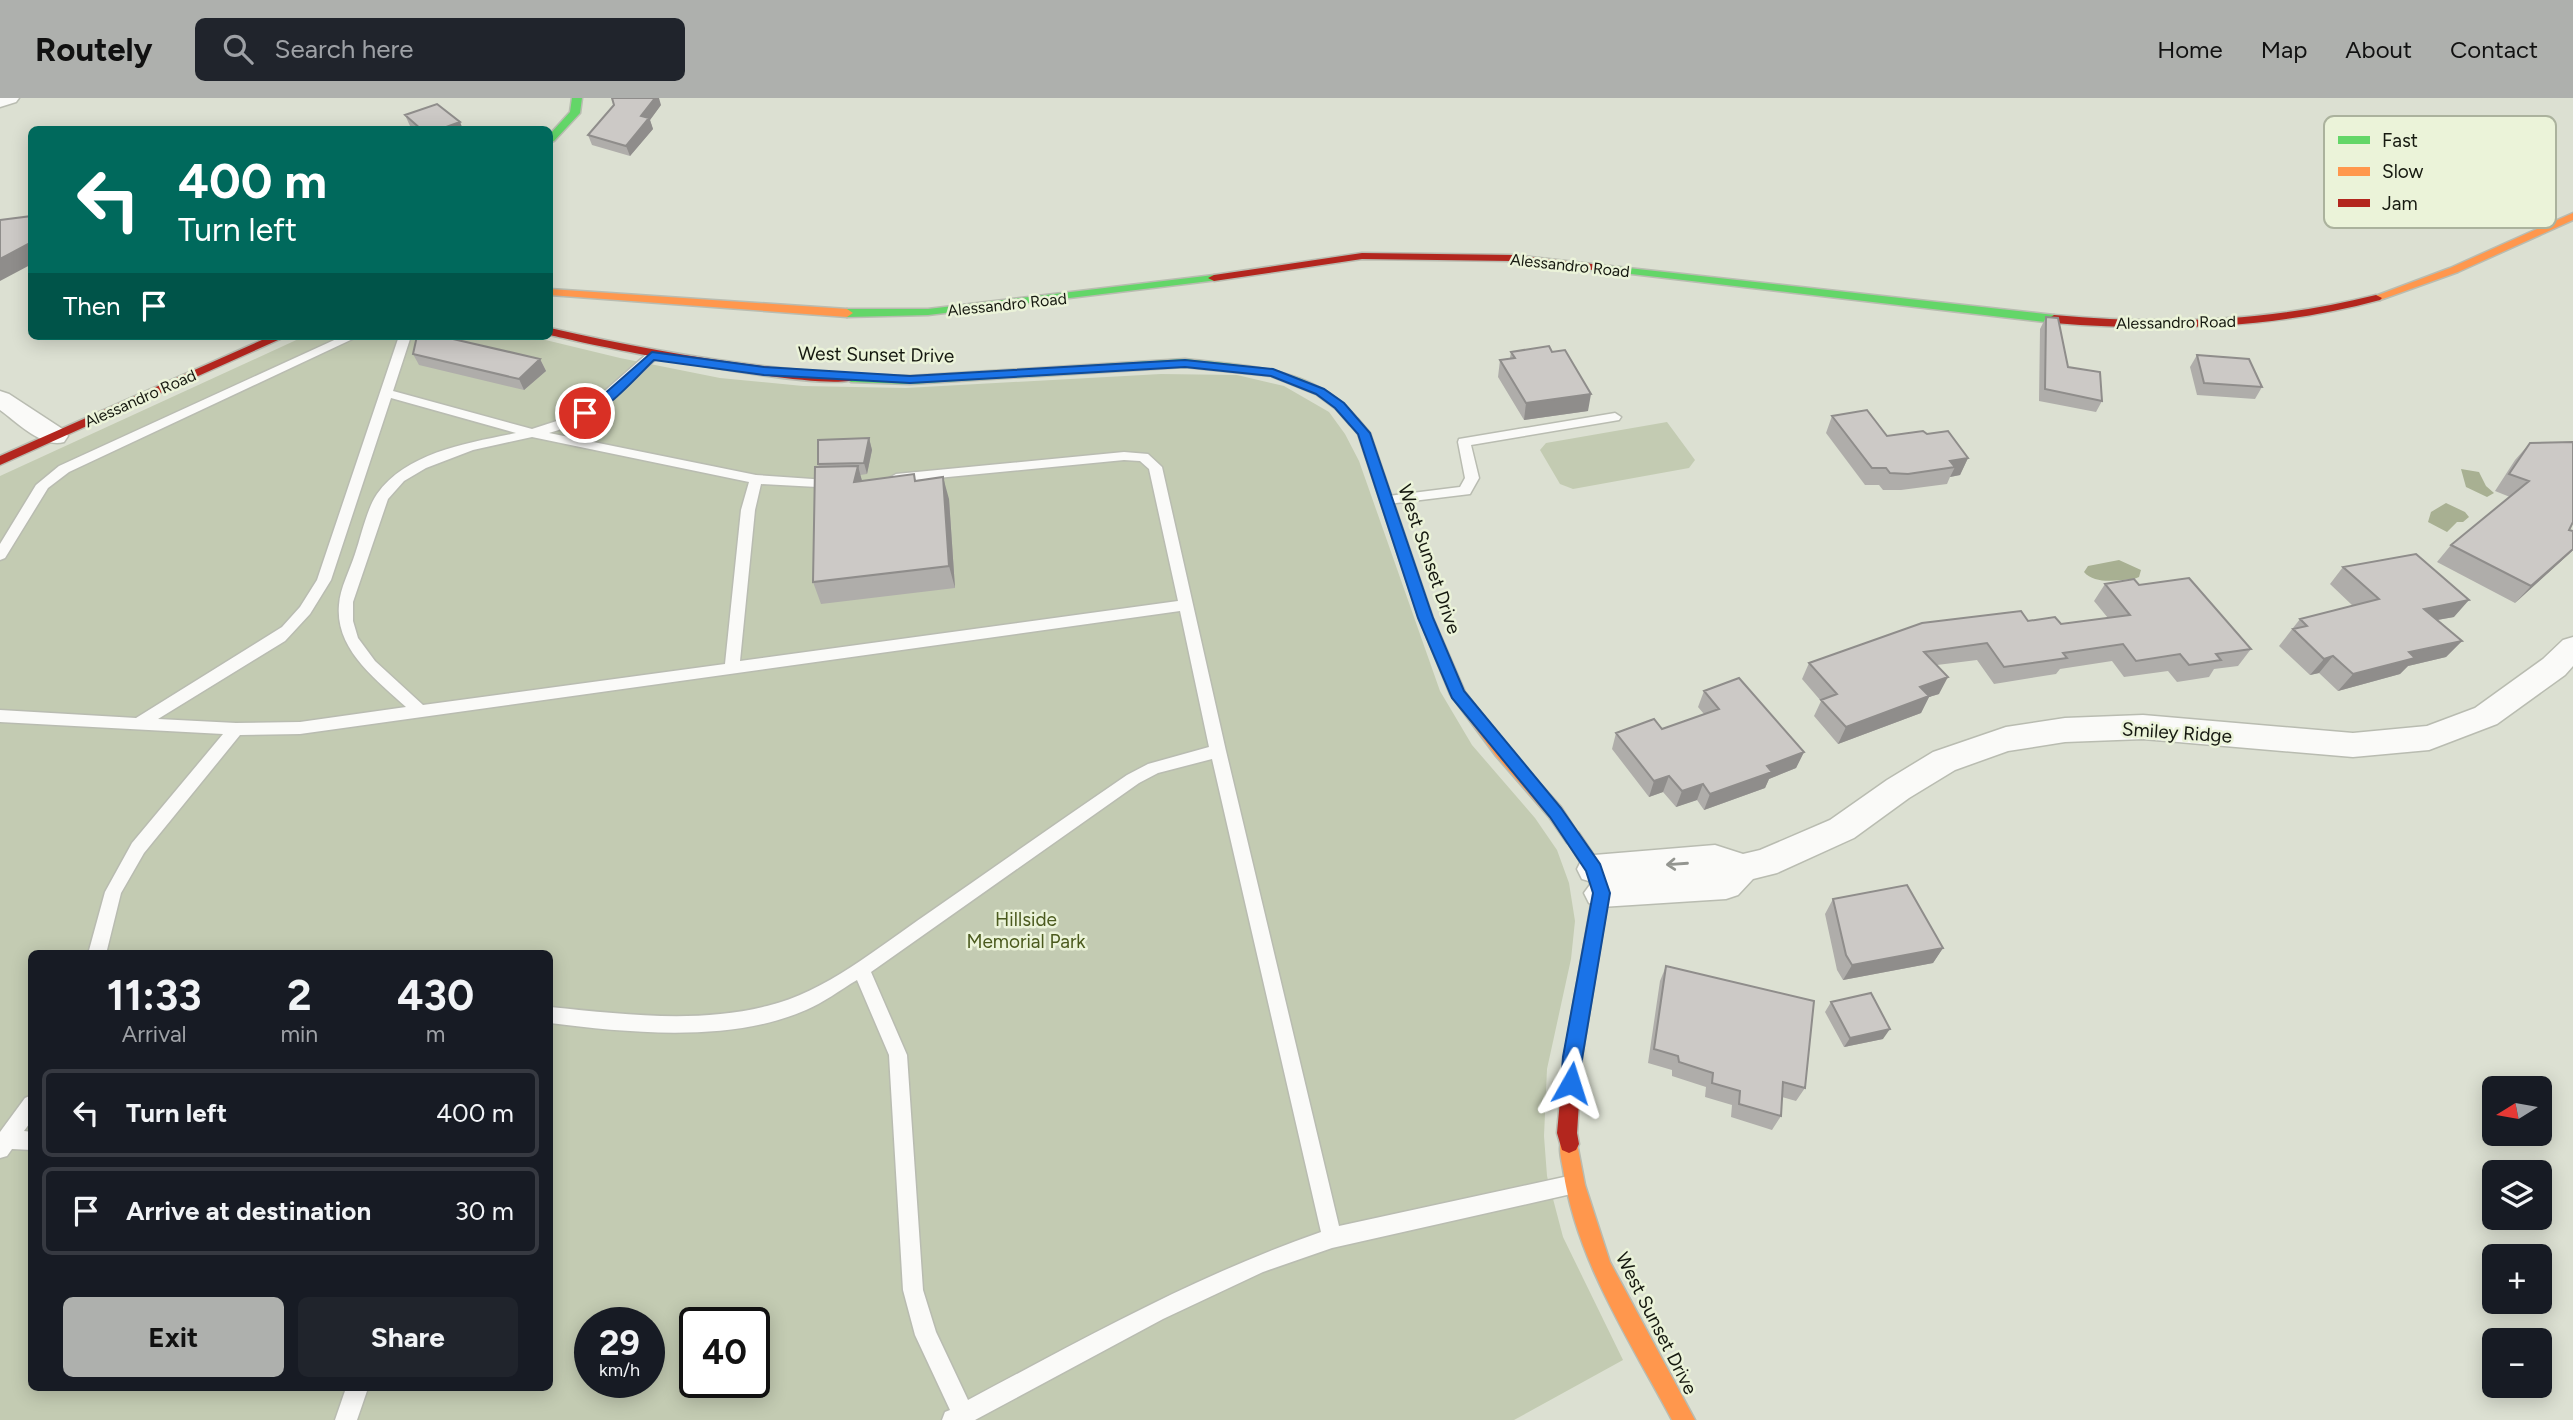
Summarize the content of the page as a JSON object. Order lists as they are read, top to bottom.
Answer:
{
  "streets": {
    "street": ["Alessandro Road", "West Sunset Drive", "Smiley Ridge"]
  },
  "crossings": [
    ["West Sunset Drive", "Smiley Ridge"]
  ],
  "parks": ["Hillside Memorial Park"],
  "legend": ["Fast", "Slow", "Jam"],
  "north": "left",
  "page": {
    "header": "Routely",
    "search": "Search here",
    "nav": [
      "Home",
      "Map",
      "About",
      "Contact"
    ],
    "turn": ["400 m", "Turn left"],
    "then": "Then",
    "eta": [
      "11:33",
      "Arrival",
      "2",
      "min",
      "430",
      "m"
    ],
    "list": [
      {
        "name": "Turn left",
        "value": "400 m"
      },
      {
        "name": "Arrive at destination",
        "value": "30 m"
      }
    ],
    "map_buttons": ["+", "−"],
    "buttons": ["Exit", "Share"],
    "speed": "29 km/h",
    "limit": "40"
  }
}
